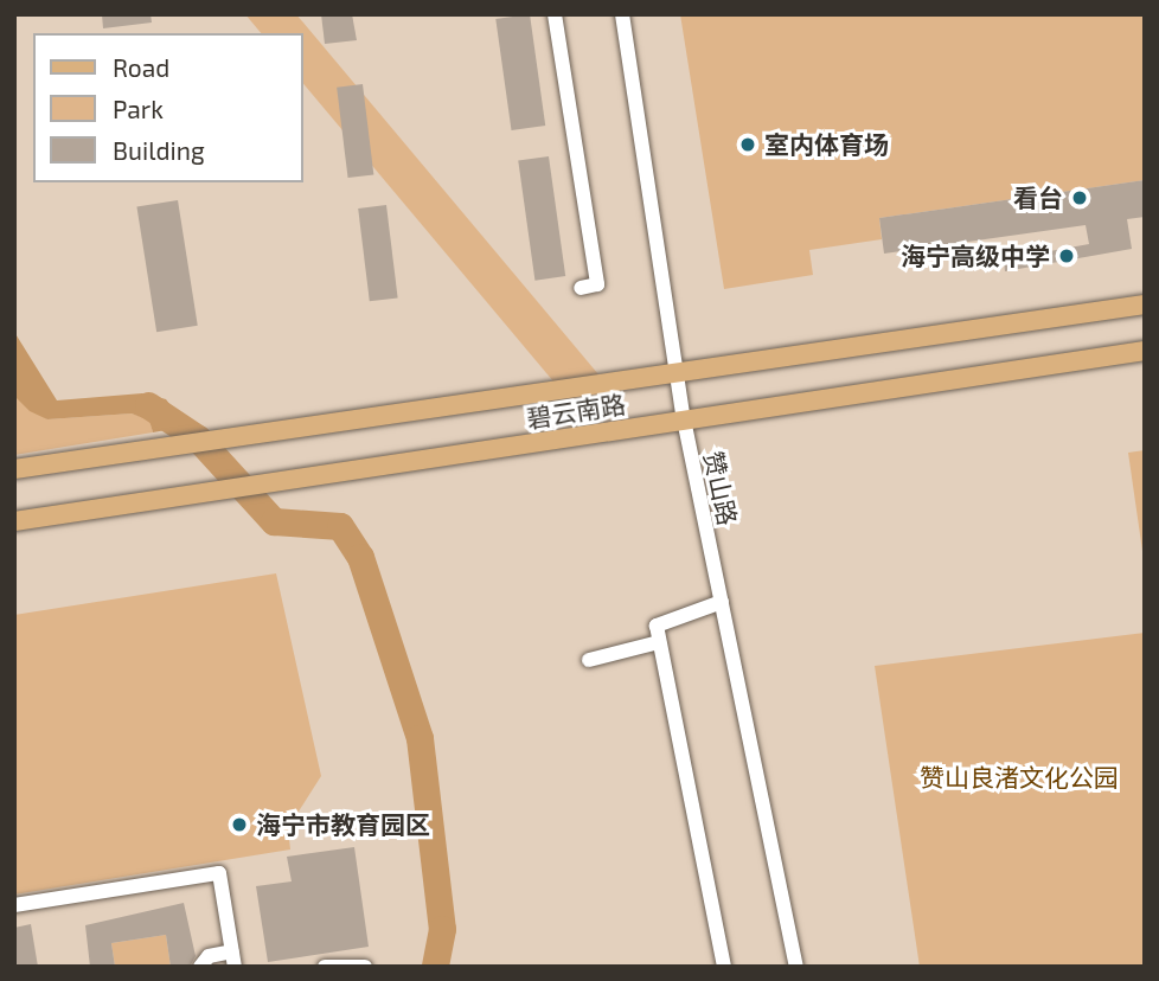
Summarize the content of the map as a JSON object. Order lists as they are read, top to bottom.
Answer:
{
  "streets": {
    "main road": ["碧云南路"],
    "street": ["赞山路"]
  },
  "crossings": [
    ["碧云南路", "赞山路"]
  ],
  "parks": ["赞山良渚文化公园"],
  "places": [
    "室内体育场",
    "看台",
    "海宁高级中学",
    "海宁市教育园区"
  ],
  "legend": ["Road", "Park", "Building"]
}
